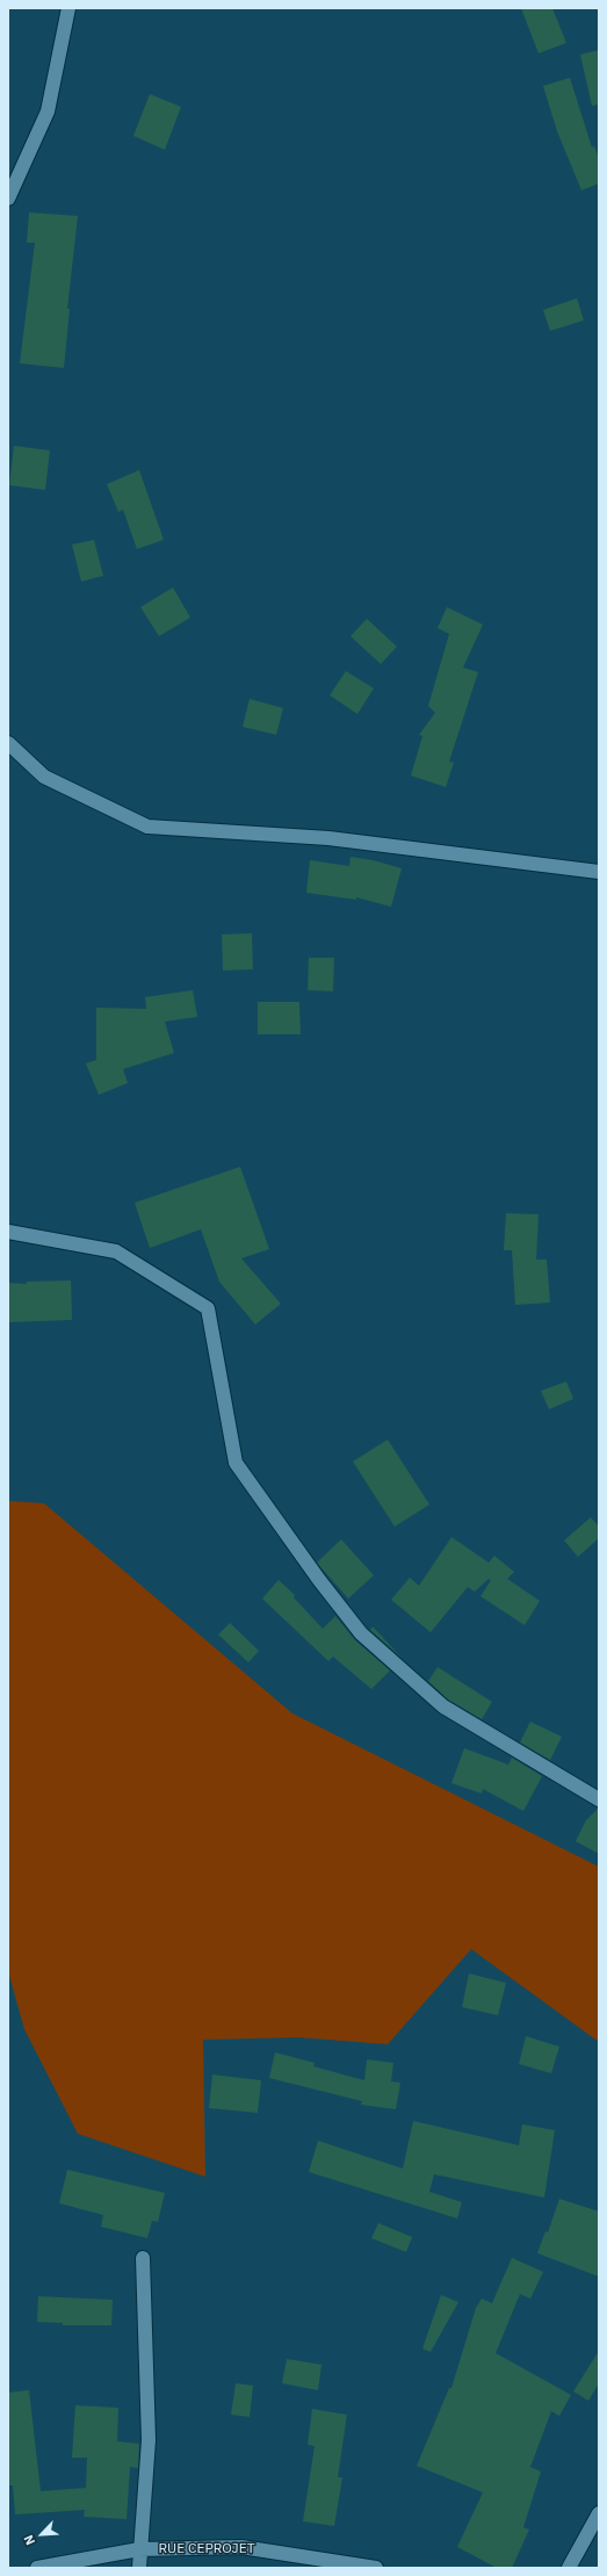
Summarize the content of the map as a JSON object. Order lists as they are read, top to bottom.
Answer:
{
  "streets": {
    "street": ["RUE CEPROJET"]
  },
  "north": "bottom left"
}
